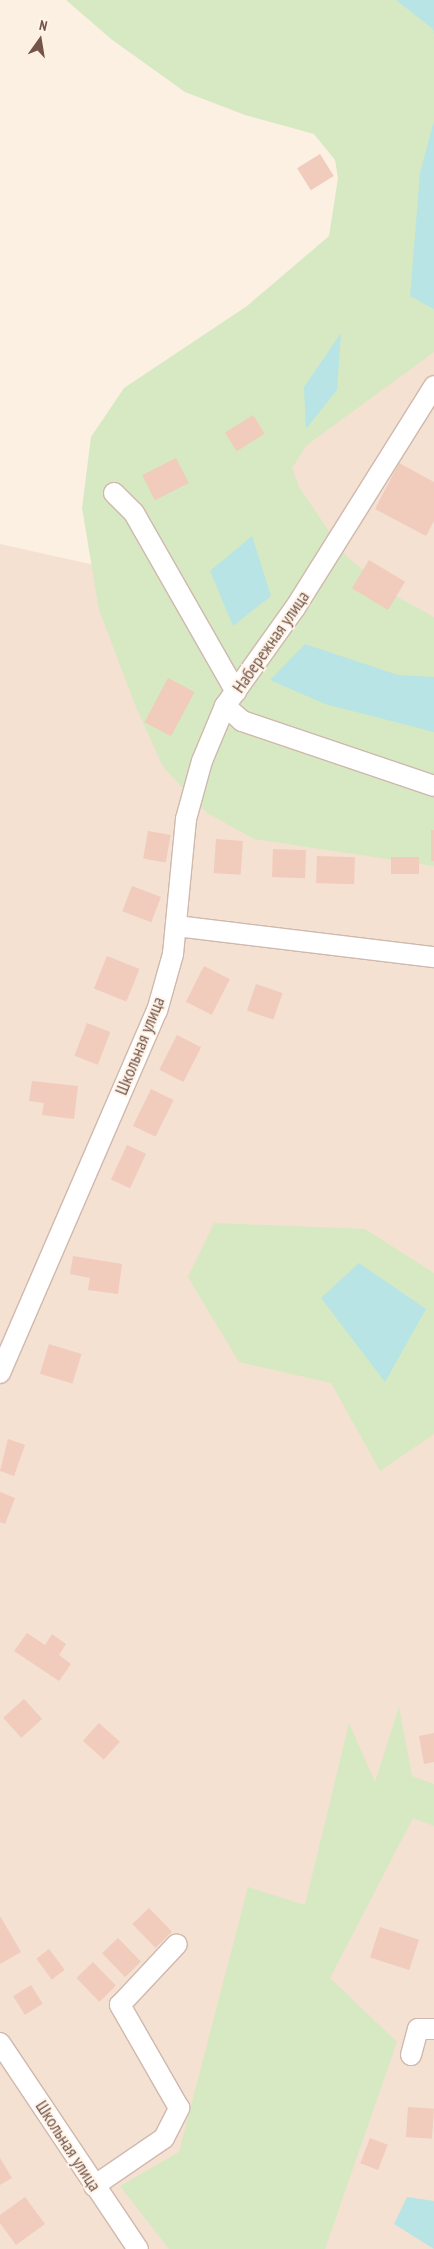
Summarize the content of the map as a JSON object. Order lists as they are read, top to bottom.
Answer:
{
  "streets": {
    "street": ["Набережная улица", "Школьная улица"]
  },
  "crossings": [
    ["Набережная улица", "Школьная улица"]
  ],
  "north": "top"
}
